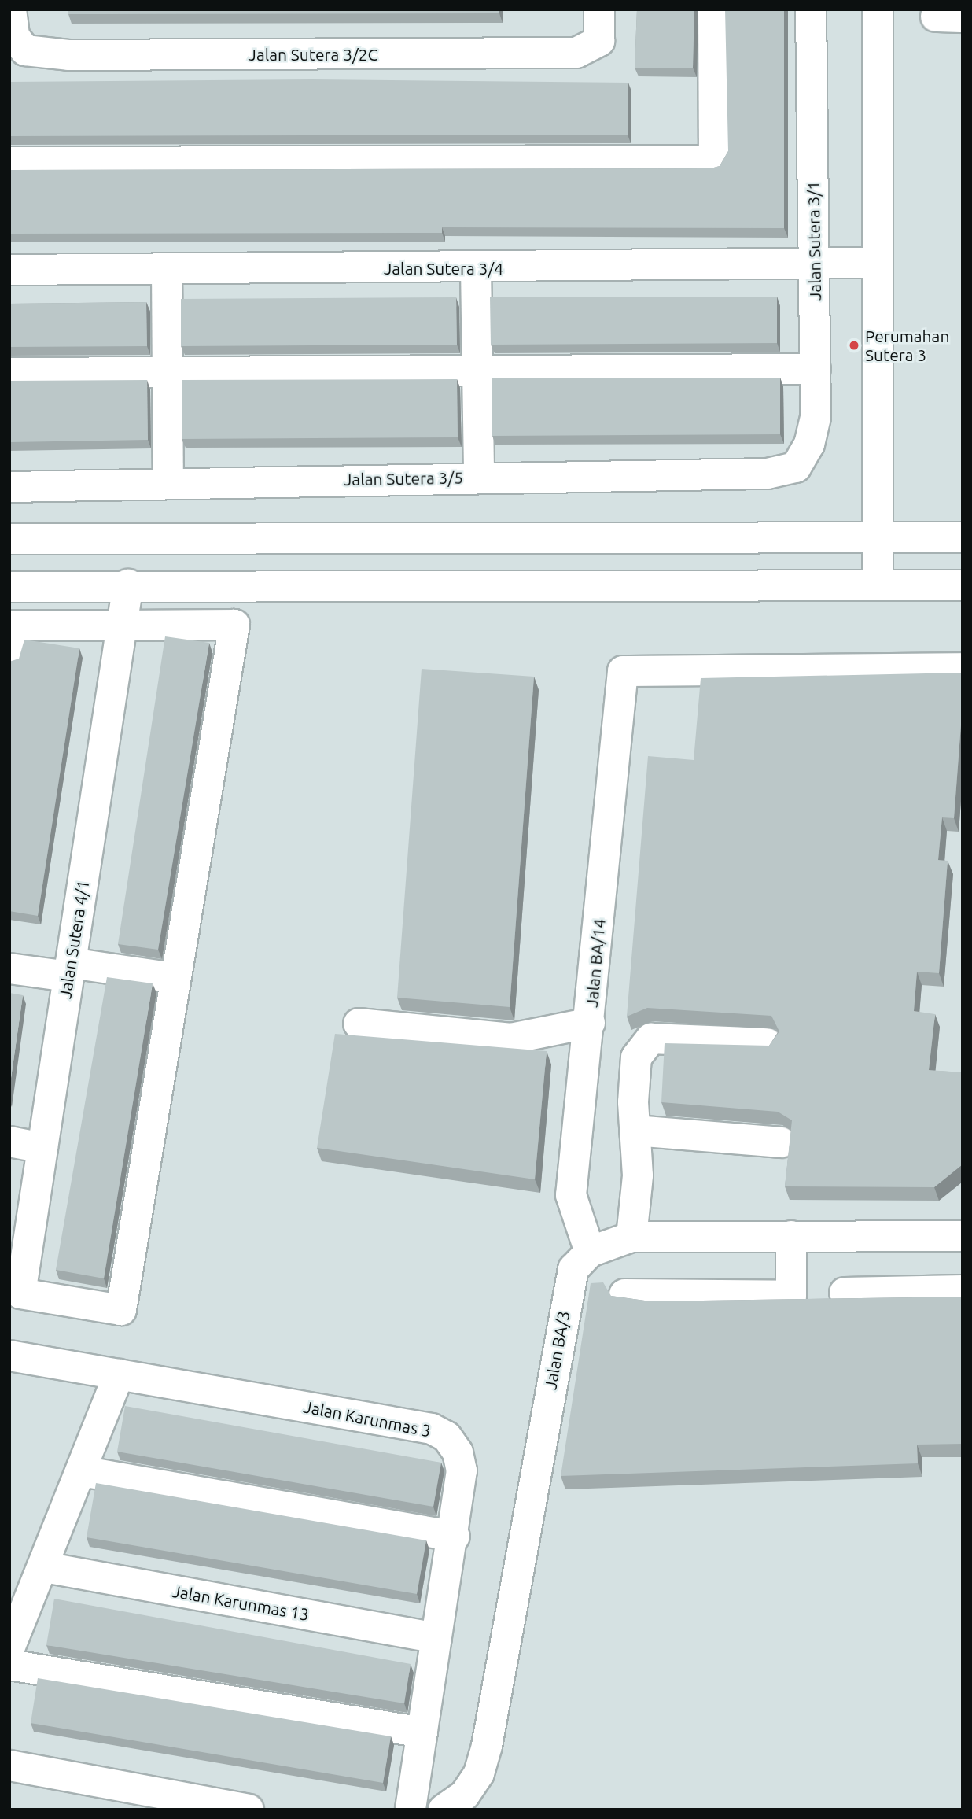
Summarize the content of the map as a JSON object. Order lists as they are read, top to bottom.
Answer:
{
  "streets": {
    "street": [
      "Jalan Sutera 3/2C",
      "Jalan Sutera 3/1",
      "Jalan Sutera 3/4",
      "Jalan Sutera 3/5",
      "Jalan Sutera 4/1",
      "Jalan BA/14",
      "Jalan BA/3",
      "Jalan Karunmas 3",
      "Jalan Karunmas 13"
    ]
  },
  "crossings": [
    ["Jalan Sutera 3/1", "Jalan Sutera 3/4"],
    ["Jalan Sutera 3/1", "Jalan Sutera 3/5"],
    ["Jalan BA/14", "Jalan BA/3"],
    ["Jalan Karunmas 3", "Jalan Karunmas 13"]
  ],
  "places": ["Perumahan Sutera 3"]
}
